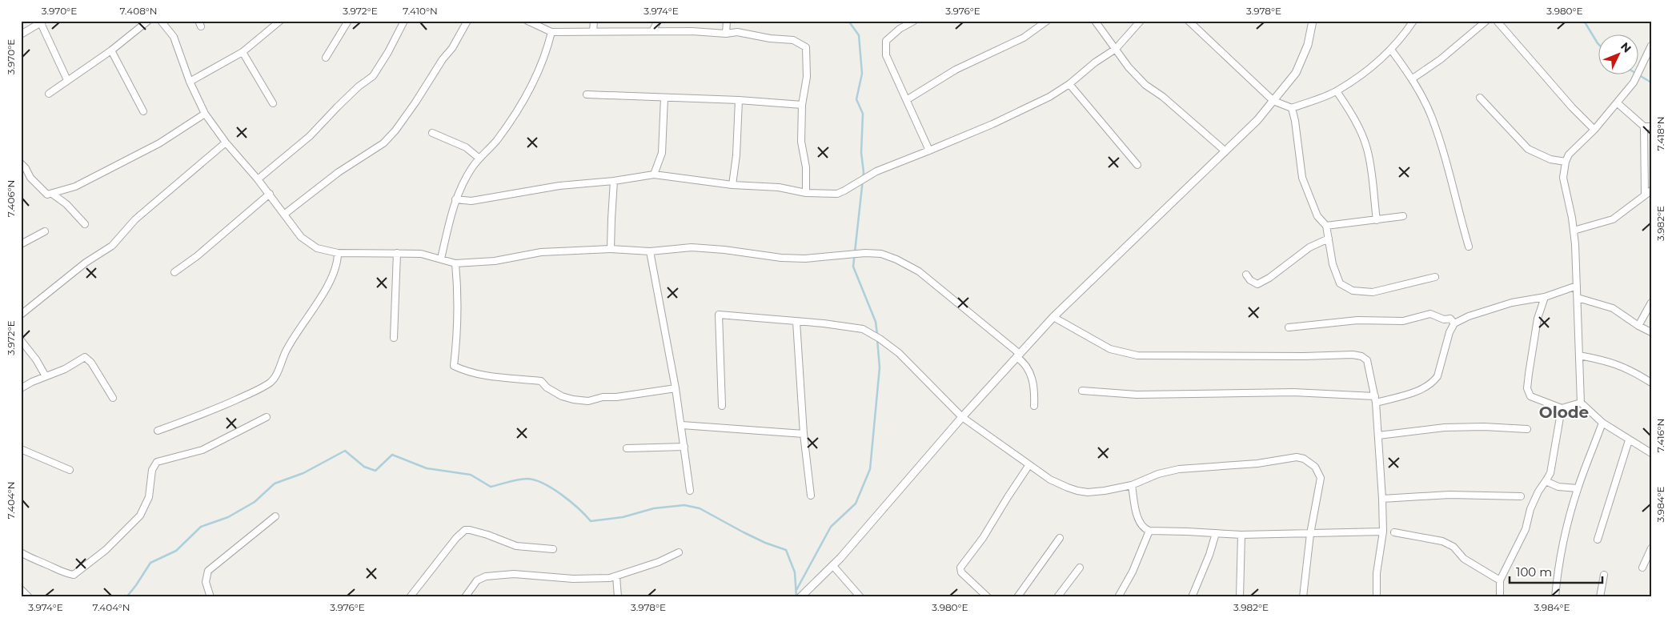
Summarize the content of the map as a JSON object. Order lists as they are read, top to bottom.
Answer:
{
  "districts": ["Olode"],
  "scale_bar": "100 m",
  "north": "top right",
  "coordinates": [
    "3.970°E",
    "7.408°N",
    "3.972°E",
    "7.410°N",
    "3.974°E",
    "3.976°E",
    "3.978°E",
    "3.980°E",
    "7.418°N",
    "7.406°N",
    "3.982°E",
    "7.416°N",
    "7.404°N",
    "3.984°E"
  ]
}
